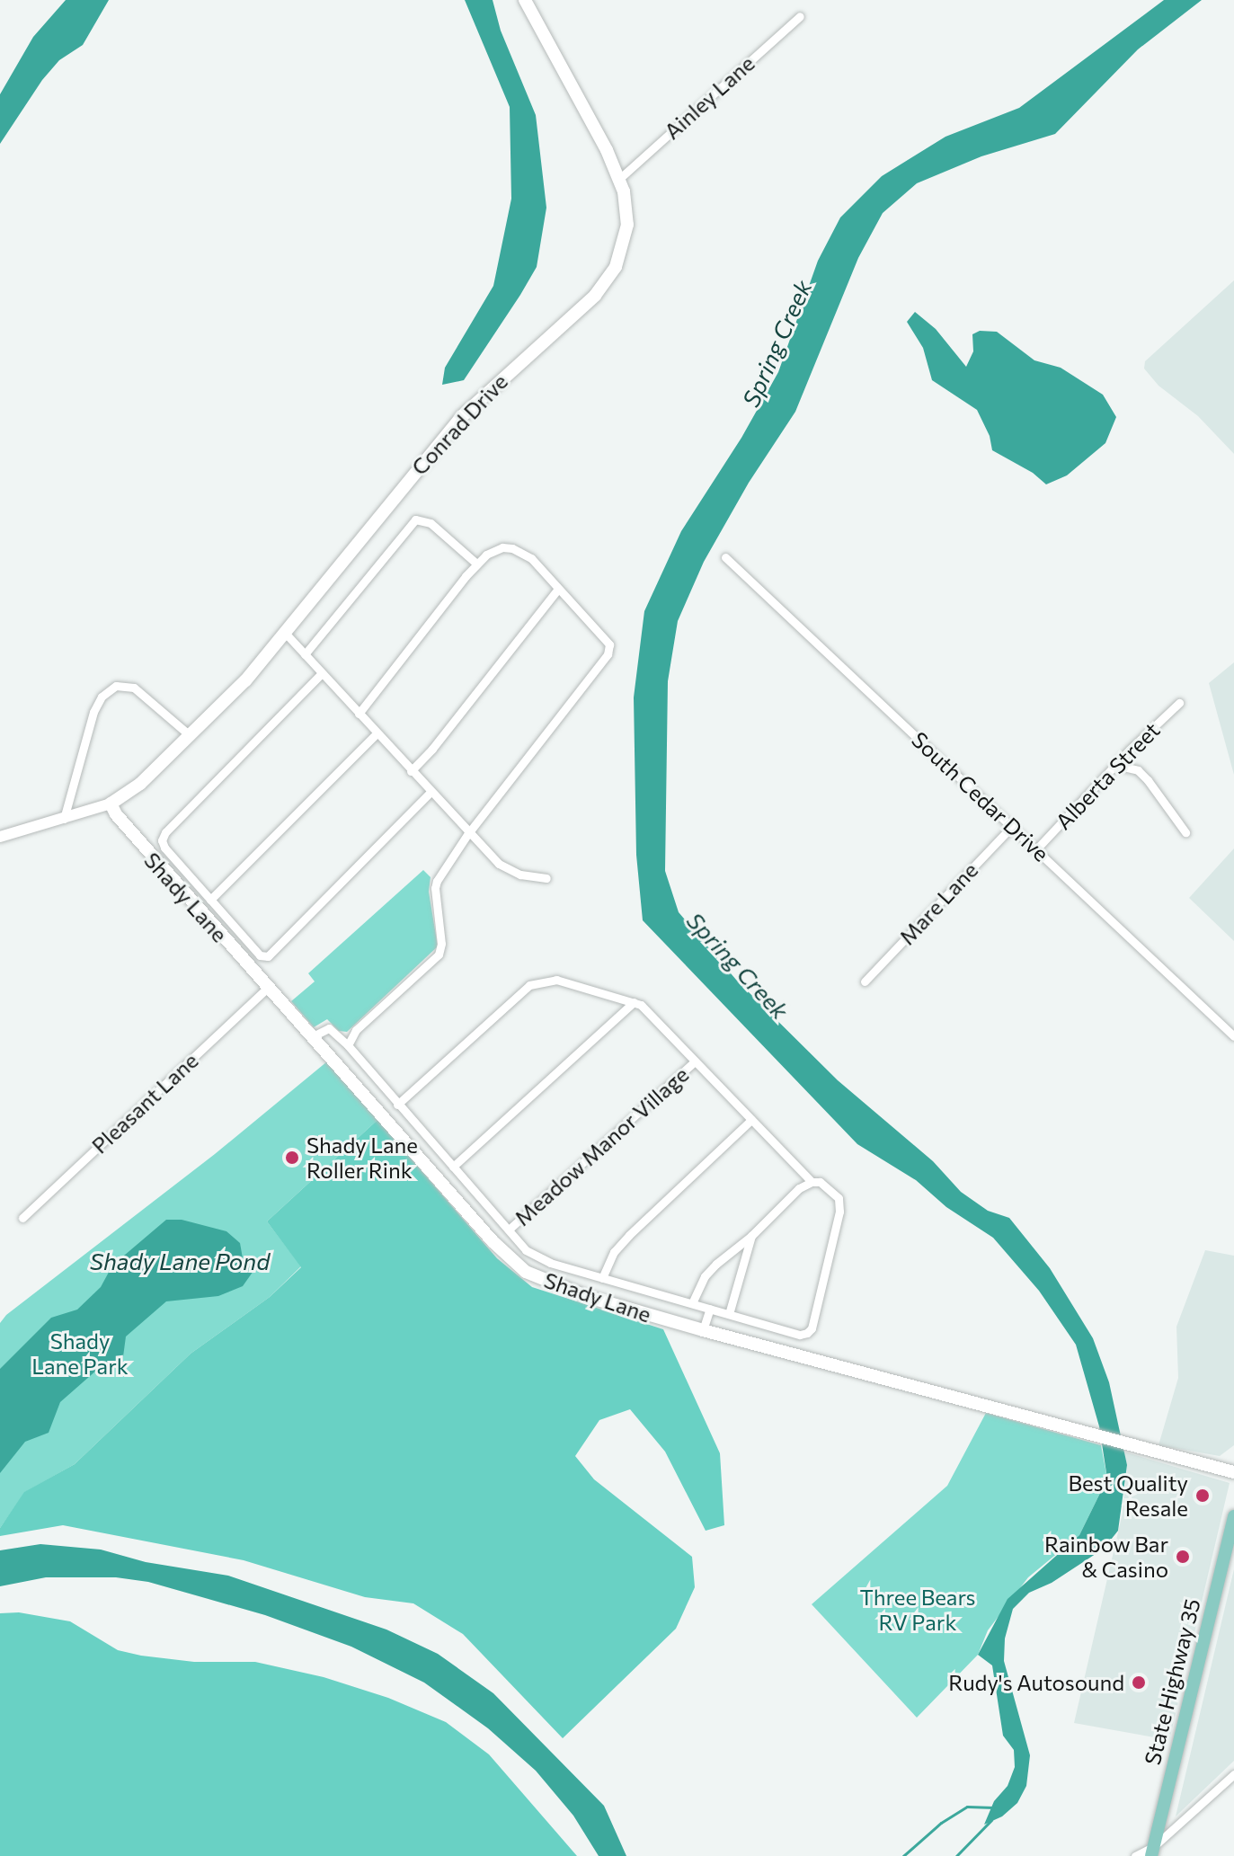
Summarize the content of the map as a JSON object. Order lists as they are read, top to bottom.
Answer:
{
  "streets": {
    "main road": ["Conrad Drive", "Shady Lane", "State Highway 35"],
    "street": [
      "Ainley Lane",
      "Alberta Street",
      "South Cedar Drive",
      "Mare Lane",
      "Pleasant Lane",
      "Meadow Manor Village"
    ]
  },
  "crossings": [
    ["Ainley Lane", "Conrad Drive"],
    ["Conrad Drive", "Shady Lane"],
    ["Alberta Street", "South Cedar Drive"],
    ["South Cedar Drive", "Mare Lane"],
    ["Shady Lane", "Pleasant Lane"],
    ["Shady Lane", "Meadow Manor Village"]
  ],
  "water": ["Spring Creek", "Shady Lane Pond"],
  "parks": ["Shady Lane Park", "Three Bears RV Park"],
  "places": [
    "Shady Lane Roller Rink",
    "Best Quality Resale",
    "Rainbow Bar & Casino",
    "Rudy's Autosound"
  ]
}
